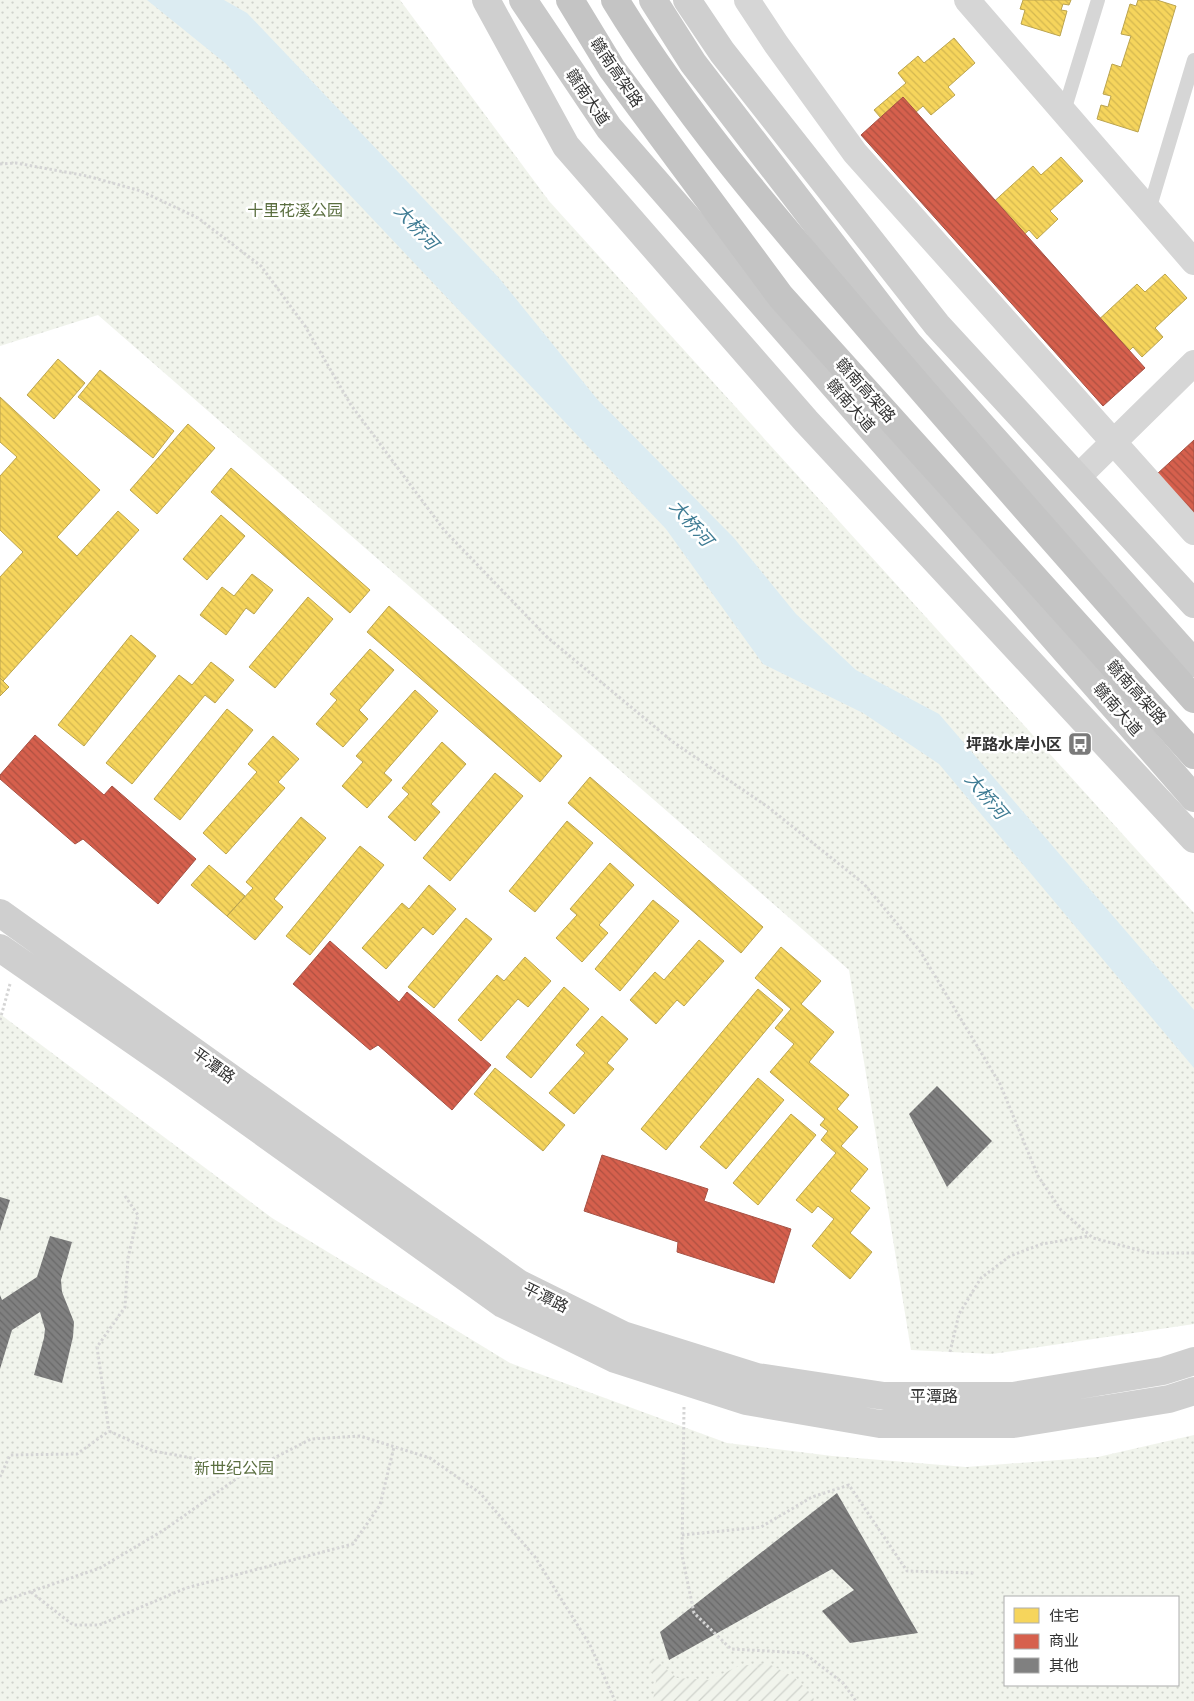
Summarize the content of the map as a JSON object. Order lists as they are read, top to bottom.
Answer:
{
  "streets": {
    "highway": ["赣南高架路"],
    "main road": ["赣南大道", "平潭路"]
  },
  "water": ["大桥河"],
  "parks": ["十里花溪公园", "新世纪公园"],
  "places": {
    "bus stop": ["坪路水岸小区"]
  },
  "legend": ["住宅", "商业", "其他"]
}
